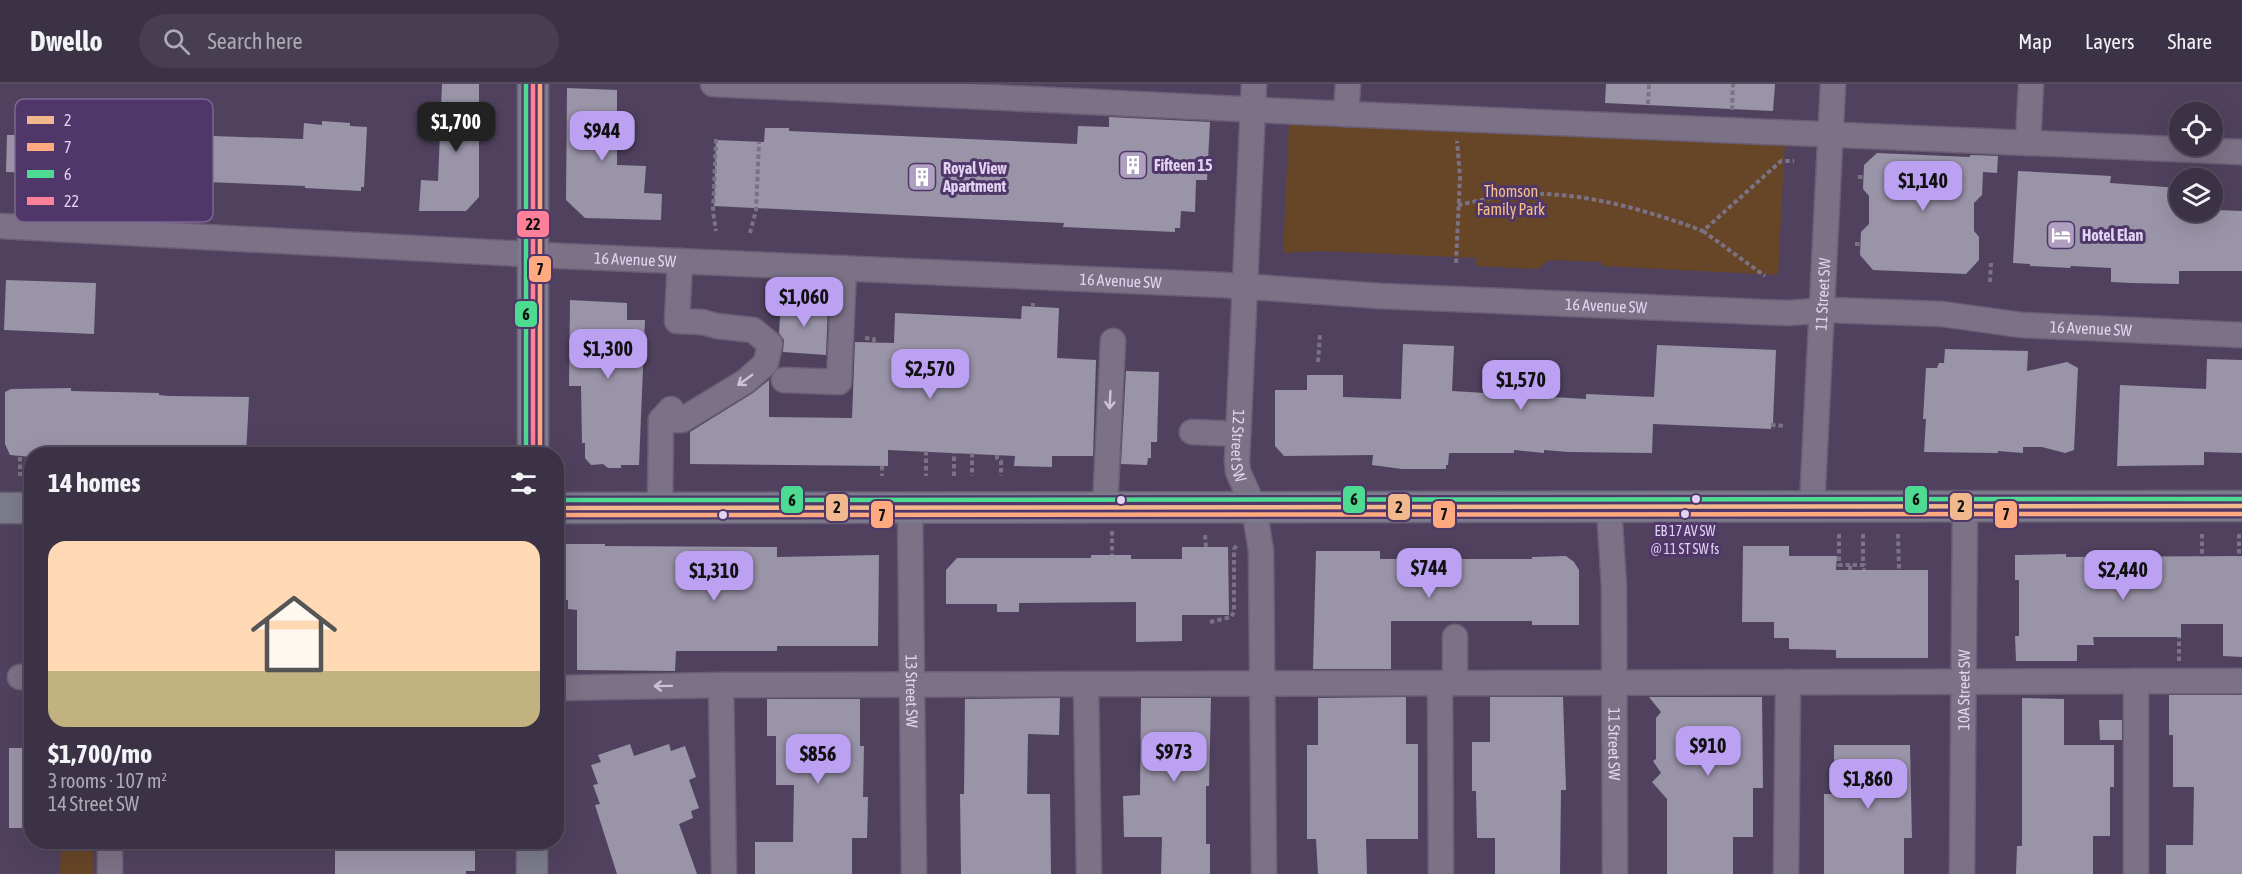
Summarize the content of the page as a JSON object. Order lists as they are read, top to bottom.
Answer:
{
  "streets": {
    "street": [
      "16 Avenue SW",
      "11 Street SW",
      "12 Street SW",
      "10A Street SW",
      "13 Street SW"
    ]
  },
  "crossings": [
    ["16 Avenue SW", "11 Street SW"],
    ["16 Avenue SW", "12 Street SW"]
  ],
  "parks": ["Thomson Family Park"],
  "places": {
    "building": ["Fifteen 15", "Royal View Apartment"],
    "hotel": ["Hotel Elan"],
    "other": ["EB 17 AV SW @ 11 ST SW fs"]
  },
  "lines": [
    "transit line 7",
    "transit line 6",
    "transit line 22",
    "transit line 2"
  ],
  "legend": [
    "2",
    "7",
    "6",
    "22"
  ],
  "page": {
    "header": "Dwello",
    "search": "Search here",
    "nav": ["Map", "Layers", "Share"],
    "price": [
      "$1,700",
      "$944",
      "$1,140",
      "$1,060",
      "$1,300",
      "$2,570",
      "$1,570",
      "$744",
      "$2,440",
      "$1,310",
      "$910",
      "$973",
      "$856",
      "$1,860"
    ],
    "heading": "14 homes",
    "list": [
      {
        "name": "$1,700/mo",
        "note": "3 rooms · 107 m² · 14 Street SW"
      }
    ]
  }
}
